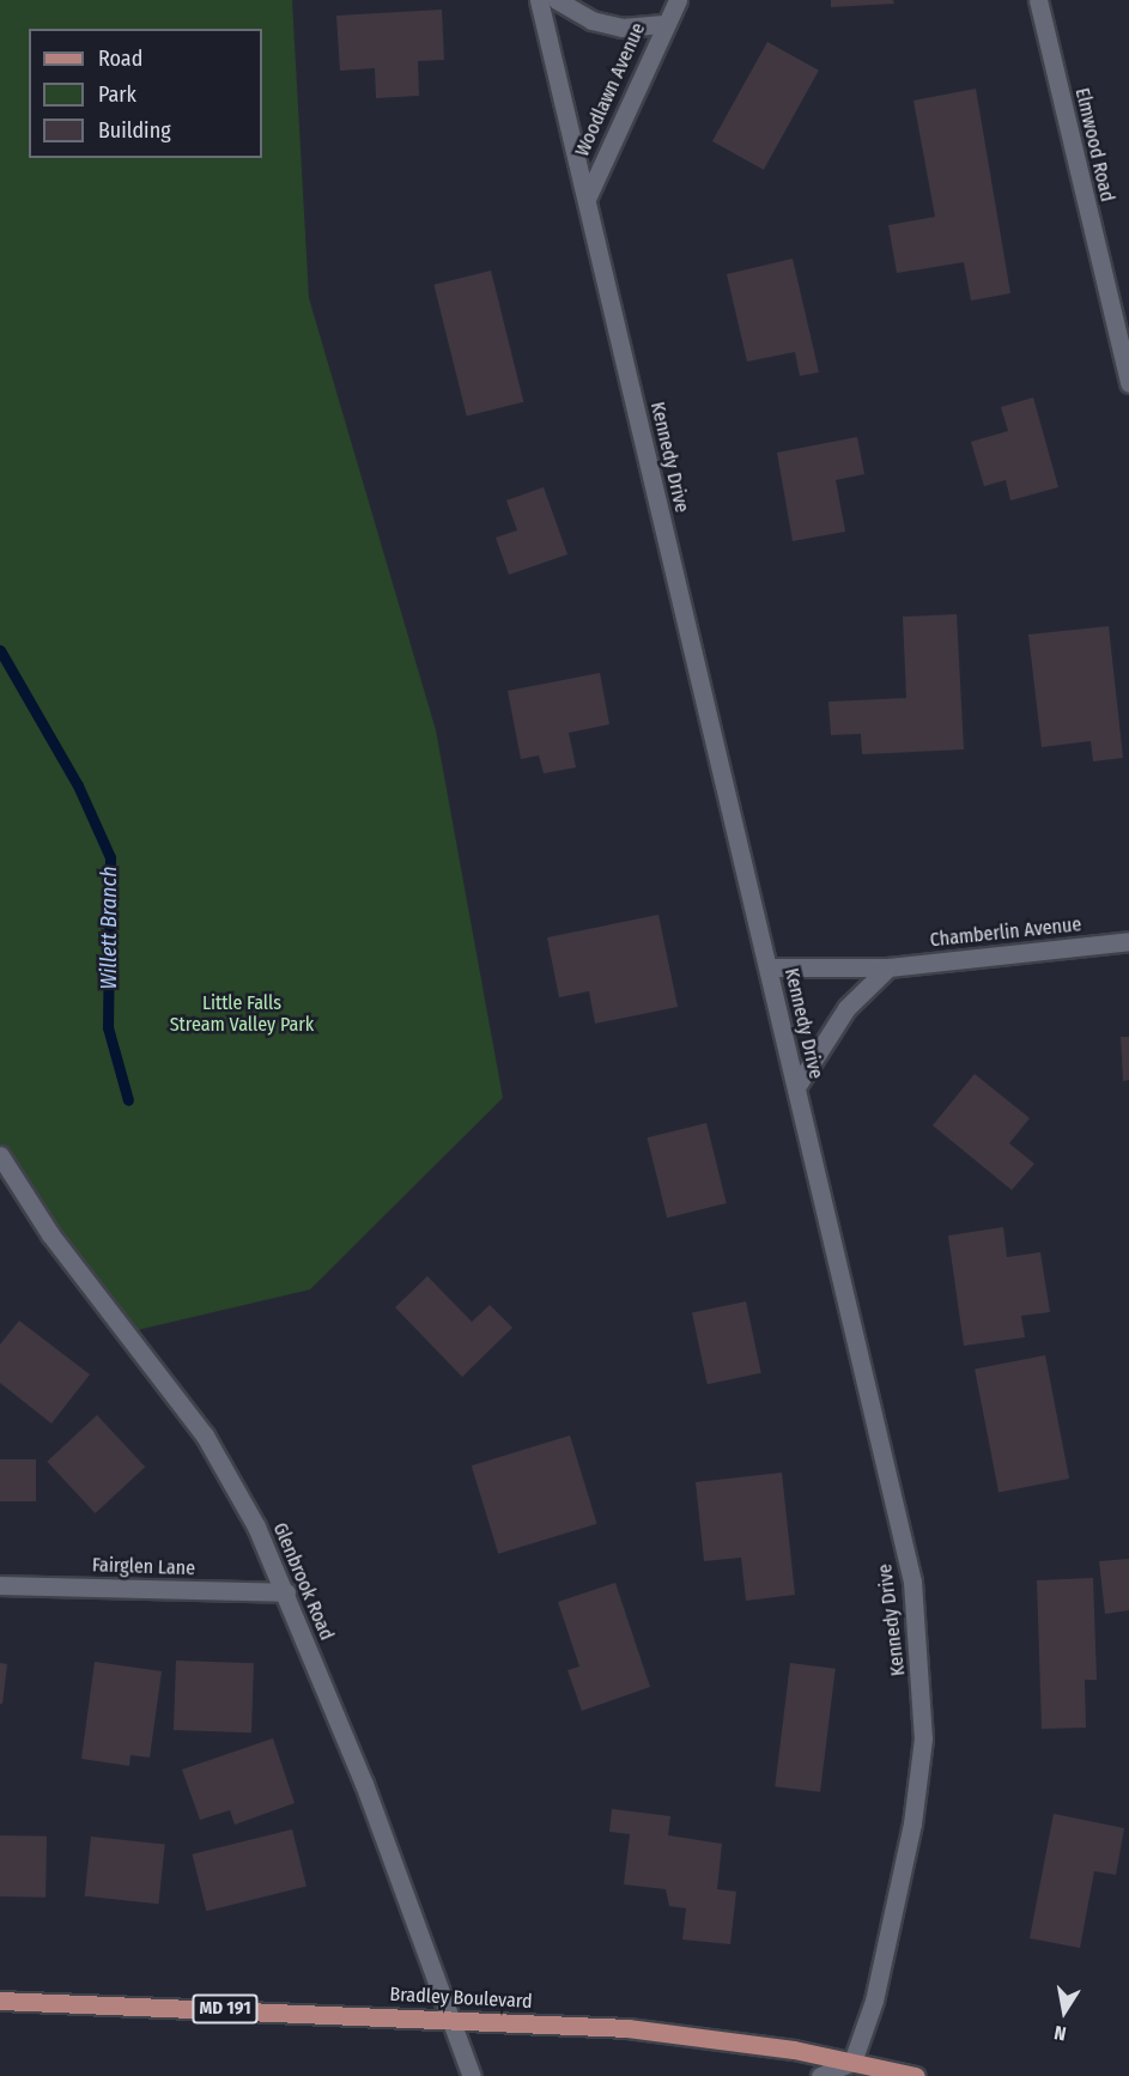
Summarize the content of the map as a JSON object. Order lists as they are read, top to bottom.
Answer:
{
  "streets": {
    "main road": ["Bradley Boulevard", "MD 191"],
    "street": [
      "Woodlawn Avenue",
      "Elmwood Road",
      "Kennedy Drive",
      "Chamberlin Avenue",
      "Fairglen Lane",
      "Glenbrook Road"
    ]
  },
  "crossings": [
    ["Woodlawn Avenue", "Kennedy Drive"],
    ["Kennedy Drive", "Chamberlin Avenue"],
    ["Kennedy Drive", "Bradley Boulevard"],
    ["Fairglen Lane", "Glenbrook Road"],
    ["Glenbrook Road", "Bradley Boulevard"]
  ],
  "water": ["Willett Branch"],
  "parks": ["Little Falls Stream Valley Park"],
  "legend": ["Road", "Park", "Building"],
  "north": "bottom"
}
